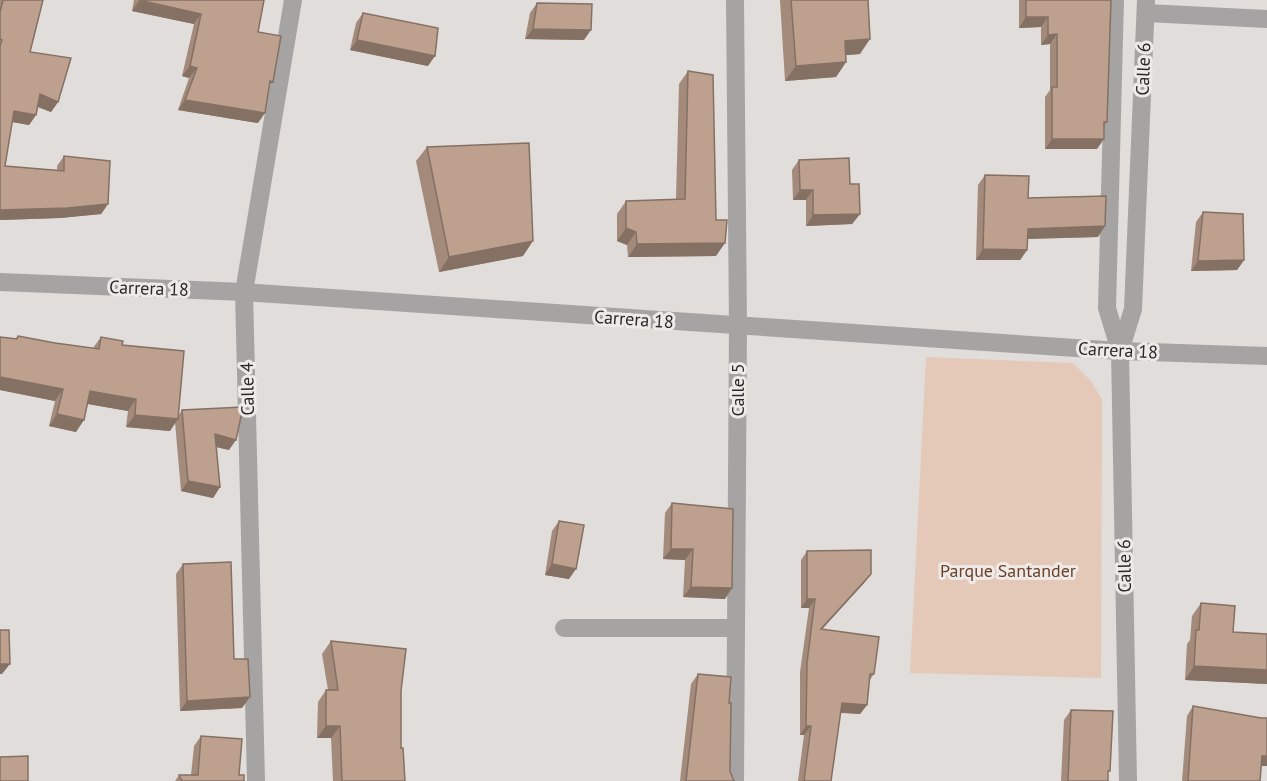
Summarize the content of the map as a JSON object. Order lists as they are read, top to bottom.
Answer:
{
  "streets": {
    "street": [
      "Calle 6",
      "Carrera 18",
      "Calle 4",
      "Calle 5"
    ]
  },
  "crossings": [
    ["Calle 6", "Carrera 18"],
    ["Carrera 18", "Calle 4"],
    ["Carrera 18", "Calle 5"]
  ],
  "parks": ["Parque Santander"]
}
